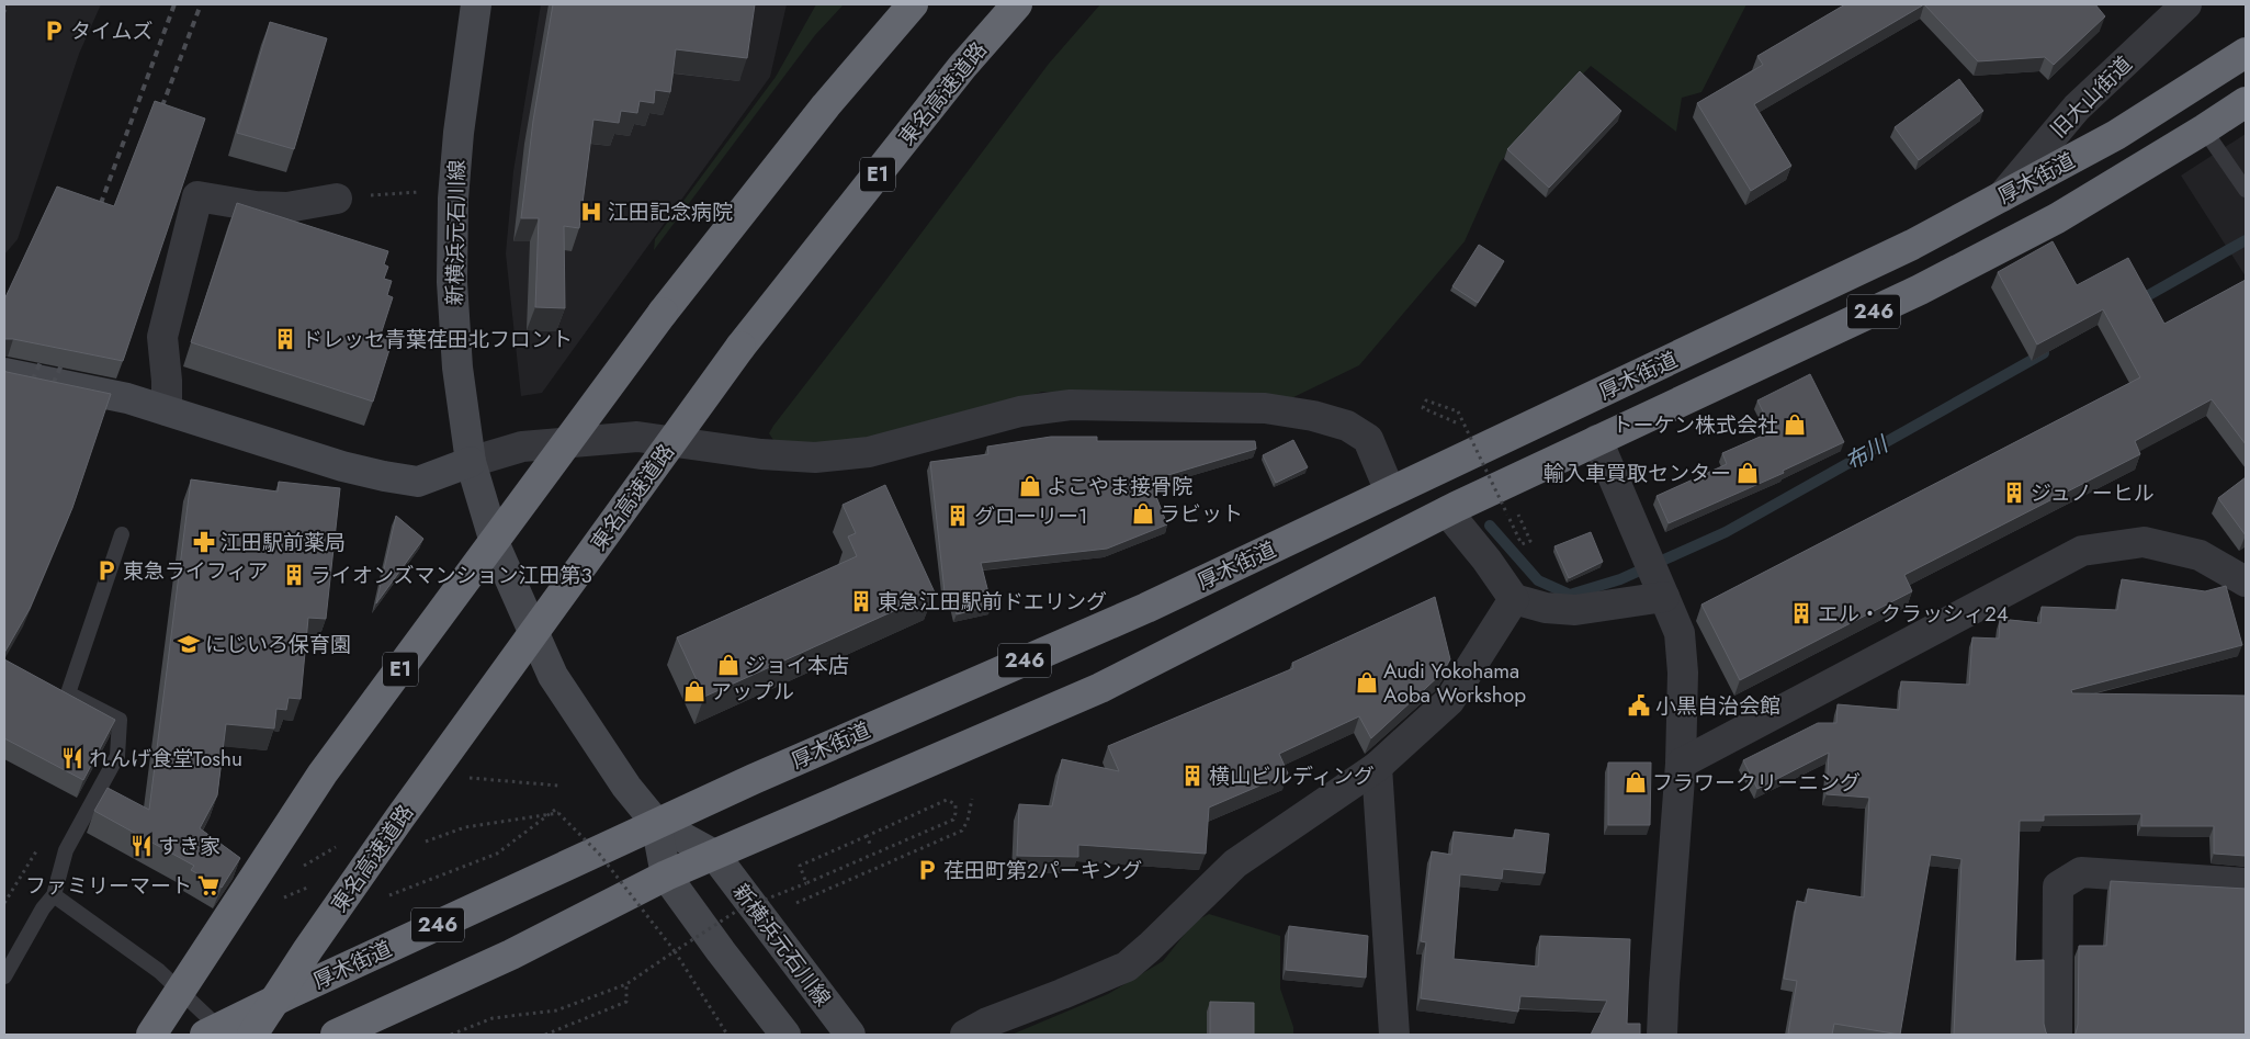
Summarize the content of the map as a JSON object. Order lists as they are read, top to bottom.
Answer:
{
  "streets": {
    "highway": [
      "東名高速道路",
      "E1",
      "厚木街道",
      "246"
    ],
    "street": ["旧大山街道", "新横浜元石川線"]
  },
  "crossings": [
    ["旧大山街道", "厚木街道"],
    ["厚木街道", "新横浜元石川線"]
  ],
  "water": ["布川"],
  "places": {
    "parking": ["タイムズ", "東急ライフィア", "荏田町第2パーキング"],
    "hospital": ["江田記念病院"],
    "building": [
      "ドレッセ青葉荏田北フロント",
      "ジュノーヒル",
      "グローリー1",
      "ライオンズマンション江田第3",
      "東急江田駅前ドエリング",
      "エル・クラッシィ24",
      "横山ビルディング"
    ],
    "shop": [
      "トーケン株式会社",
      "輸入車買取センター",
      "よこやま接骨院",
      "ラビット",
      "ジョイ本店",
      "Audi Yokohama Aoba Workshop",
      "アップル",
      "フラワークリーニング"
    ],
    "pharmacy": ["江田駅前薬局"],
    "school or university": ["にじいろ保育園"],
    "public building": ["小黒自治会館"],
    "restaurant": ["れんげ食堂Toshu", "すき家"],
    "supermarket": ["ファミリーマート"]
  }
}
